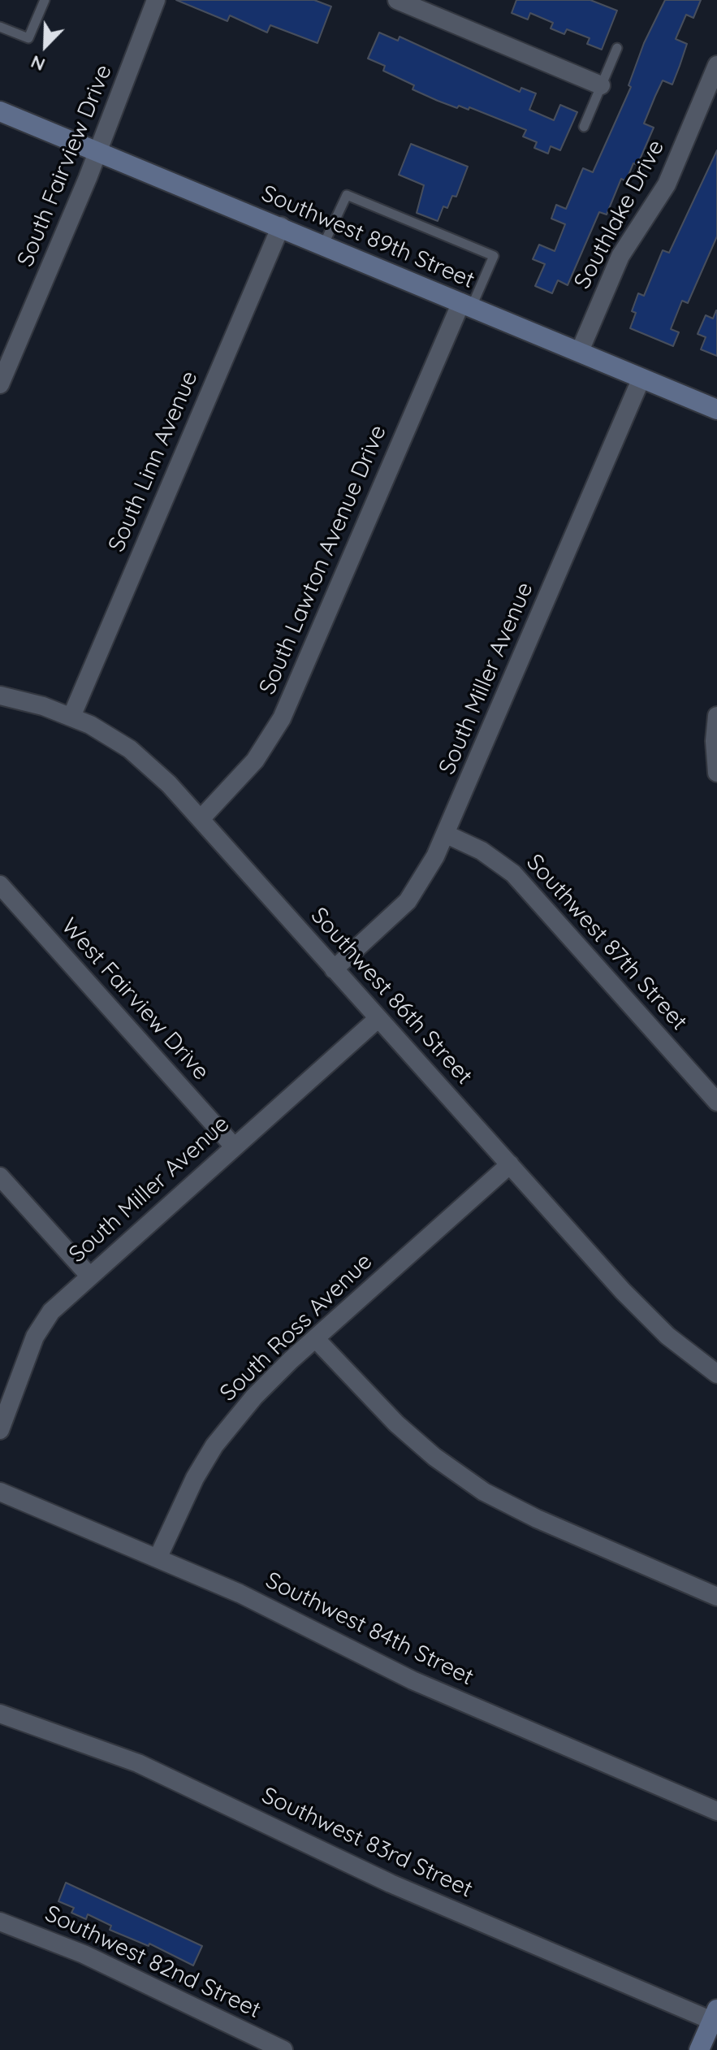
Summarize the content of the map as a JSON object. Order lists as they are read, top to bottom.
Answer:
{
  "streets": {
    "main road": ["Southwest 89th Street"],
    "street": [
      "South Fairview Drive",
      "Southlake Drive",
      "South Linn Avenue",
      "South Lawton Avenue Drive",
      "South Miller Avenue",
      "Southwest 87th Street",
      "Southwest 86th Street",
      "West Fairview Drive",
      "South Ross Avenue",
      "Southwest 84th Street",
      "Southwest 83rd Street",
      "Southwest 82nd Street"
    ]
  },
  "crossings": [
    ["South Fairview Drive", "Southwest 89th Street"],
    ["Southlake Drive", "Southwest 89th Street"],
    ["Southwest 89th Street", "South Linn Avenue"],
    ["Southwest 89th Street", "South Lawton Avenue Drive"],
    ["Southwest 89th Street", "South Miller Avenue"],
    ["South Linn Avenue", "Southwest 86th Street"],
    ["South Lawton Avenue Drive", "Southwest 86th Street"],
    ["South Miller Avenue", "Southwest 87th Street"],
    ["South Miller Avenue", "Southwest 86th Street"],
    ["South Miller Avenue", "West Fairview Drive"],
    ["Southwest 86th Street", "South Ross Avenue"],
    ["South Ross Avenue", "Southwest 84th Street"]
  ],
  "north": "bottom left"
}
